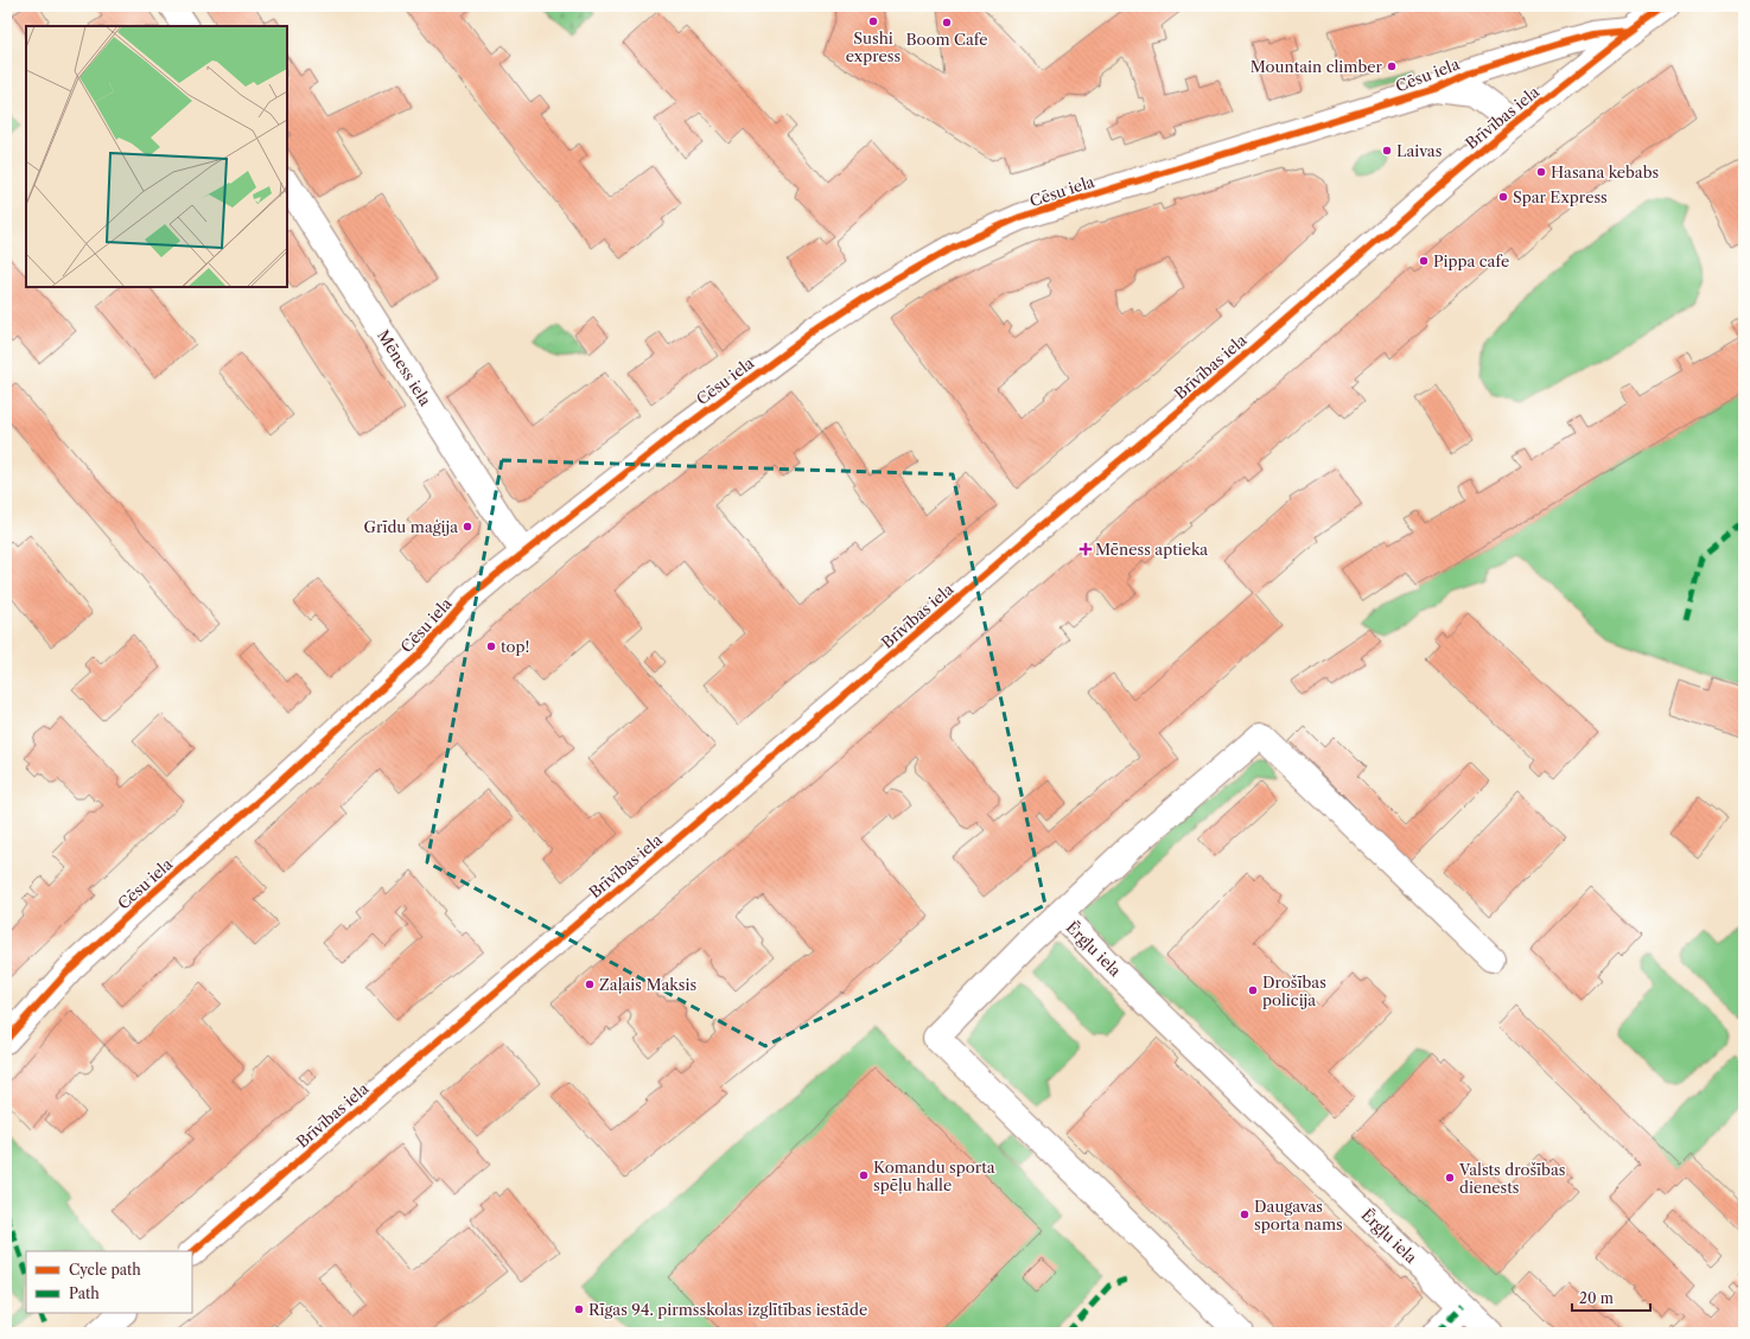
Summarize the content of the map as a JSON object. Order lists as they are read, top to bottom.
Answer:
{
  "streets": {
    "main road": [
      "Cēsu iela",
      "Brīvības iela",
      "Mēness iela",
      "Ērgļu iela"
    ]
  },
  "crossings": [
    ["Cēsu iela", "Brīvības iela"],
    ["Cēsu iela", "Mēness iela"]
  ],
  "places": {
    "other": [
      "Sushi express",
      "Boom Cafe",
      "Mountain climber",
      "Laivas",
      "Hasana kebabs",
      "Spar Express",
      "Pippa cafe",
      "Grīdu maģija",
      "top!",
      "Zaļais Maksis",
      "Drošības policija",
      "Komandu sporta spēļu halle",
      "Valsts drošības dienests",
      "Daugavas sporta nams",
      "Rīgas 94. pirmsskolas izglītības iestāde"
    ],
    "health": ["Mēness aptieka"]
  },
  "legend": ["Cycle path", "Path"],
  "scale_bar": "20 m"
}
